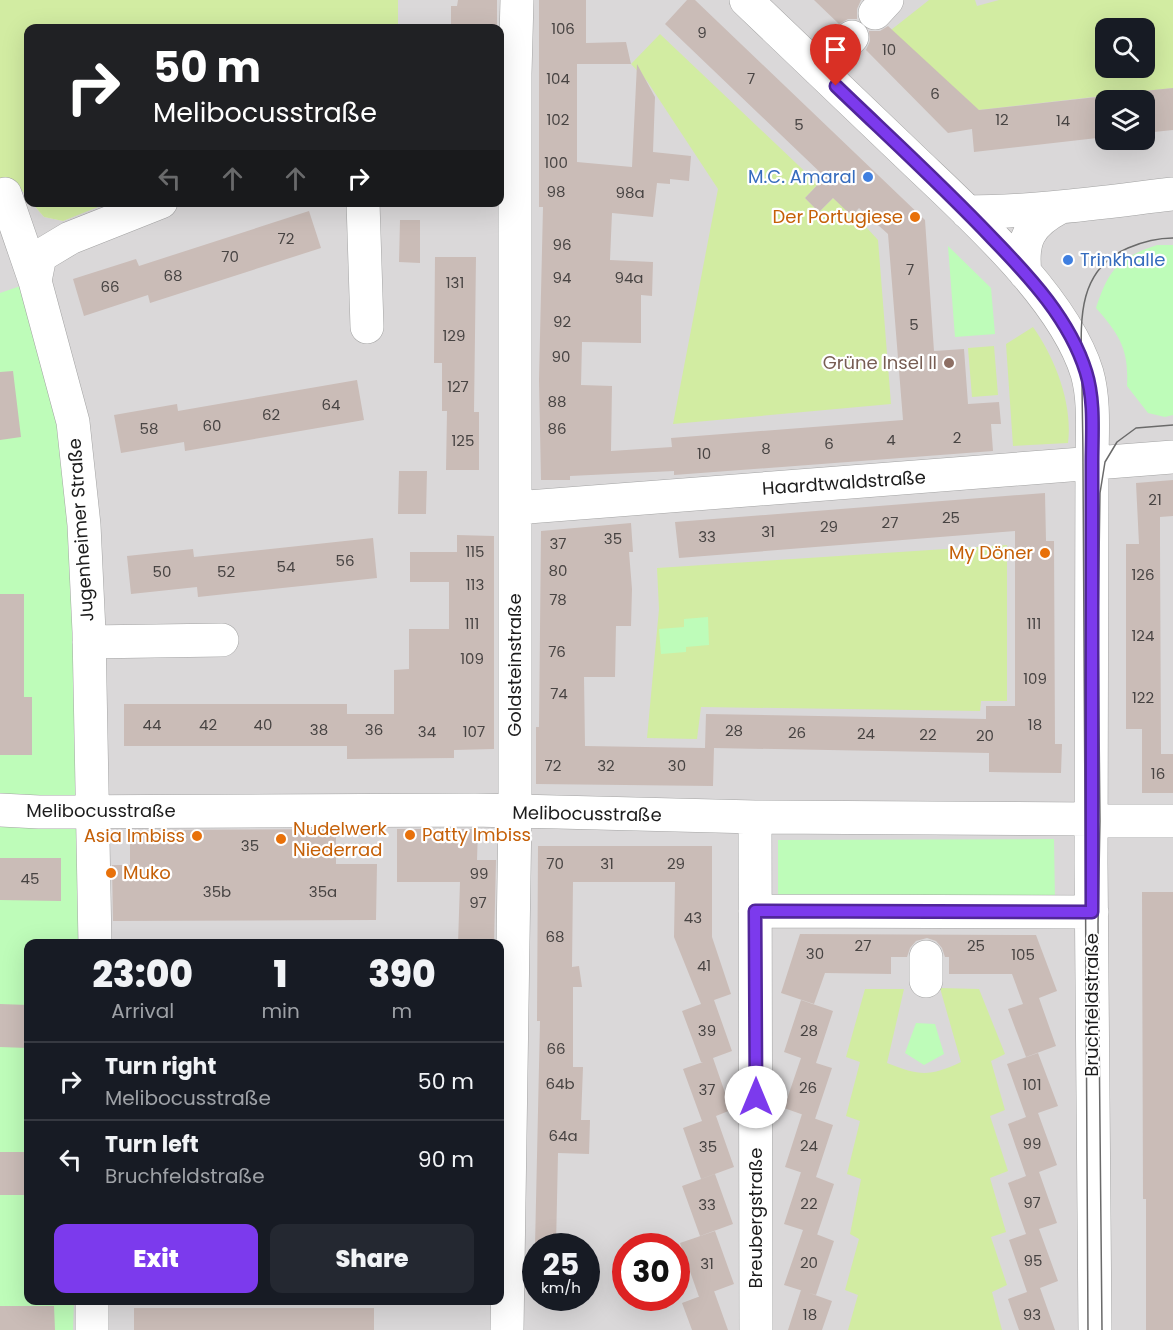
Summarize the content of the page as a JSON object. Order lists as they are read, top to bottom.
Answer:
{
  "streets": {
    "street": [
      "Haardtwaldstraße",
      "Jugenheimer Straße",
      "Goldsteinstraße",
      "Melibocusstraße",
      "Bruchfeldstraße",
      "Breubergstraße"
    ]
  },
  "crossings": [
    ["Haardtwaldstraße", "Goldsteinstraße"],
    ["Haardtwaldstraße", "Bruchfeldstraße"],
    ["Jugenheimer Straße", "Melibocusstraße"],
    ["Goldsteinstraße", "Melibocusstraße"],
    ["Melibocusstraße", "Bruchfeldstraße"],
    ["Melibocusstraße", "Breubergstraße"]
  ],
  "places": [
    "M.C. Amaral",
    "Der Portugiese",
    "Trinkhalle",
    "Grüne Insel II",
    "My Döner",
    "Patty Imbiss",
    "Asia Imbiss",
    "Nudelwerk Niederrad",
    "Muko"
  ],
  "house_numbers": [
    "106",
    "9",
    "10",
    "104",
    "7",
    "6",
    "102",
    "12",
    "14",
    "5",
    "100",
    "98",
    "98a",
    "72",
    "96",
    "70",
    "7",
    "68",
    "94",
    "94a",
    "131",
    "66",
    "92",
    "5",
    "129",
    "90",
    "127",
    "88",
    "64",
    "62",
    "60",
    "58",
    "86",
    "2",
    "4",
    "125",
    "6",
    "8",
    "10",
    "21",
    "25",
    "27",
    "29",
    "31",
    "33",
    "35",
    "37",
    "115",
    "56",
    "54",
    "80",
    "50",
    "52",
    "126",
    "113",
    "78",
    "111",
    "111",
    "124",
    "76",
    "109",
    "109",
    "74",
    "122",
    "44",
    "42",
    "40",
    "18",
    "38",
    "36",
    "28",
    "34",
    "107",
    "26",
    "24",
    "22",
    "20",
    "72",
    "32",
    "30",
    "16",
    "35",
    "70",
    "31",
    "29",
    "99",
    "45",
    "35b",
    "35a",
    "97",
    "43",
    "68",
    "27",
    "25",
    "30",
    "105",
    "41",
    "39",
    "28",
    "66",
    "64b",
    "101",
    "26",
    "37",
    "64a",
    "99",
    "24",
    "35",
    "97",
    "22",
    "33",
    "95",
    "20",
    "31",
    "18",
    "93"
  ],
  "page": {
    "turn": ["50 m", "Melibocusstraße"],
    "eta": [
      "23:00",
      "Arrival",
      "1",
      "min",
      "390",
      "m"
    ],
    "list": [
      {
        "name": "Turn right",
        "note": "Melibocusstraße",
        "value": "50 m"
      },
      {
        "name": "Turn left",
        "note": "Bruchfeldstraße",
        "value": "90 m"
      }
    ],
    "buttons": ["Exit", "Share"],
    "speed": "25 km/h",
    "limit": "30"
  }
}
